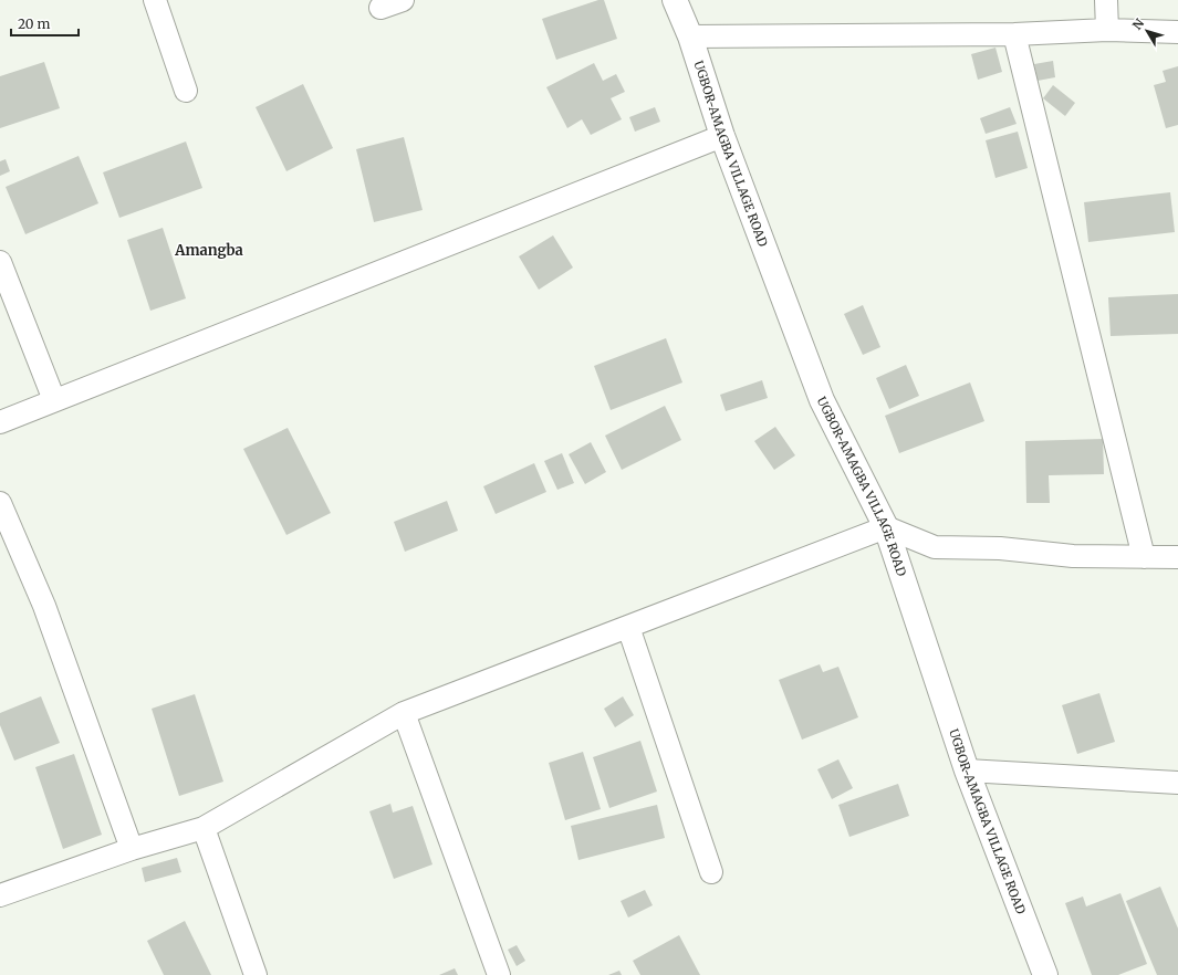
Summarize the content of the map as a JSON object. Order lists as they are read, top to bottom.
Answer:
{
  "streets": {
    "street": ["UGBOR-AMAGBA VILLAGE ROAD"]
  },
  "districts": ["Amangba"],
  "scale_bar": "20 m",
  "north": "top left"
}
